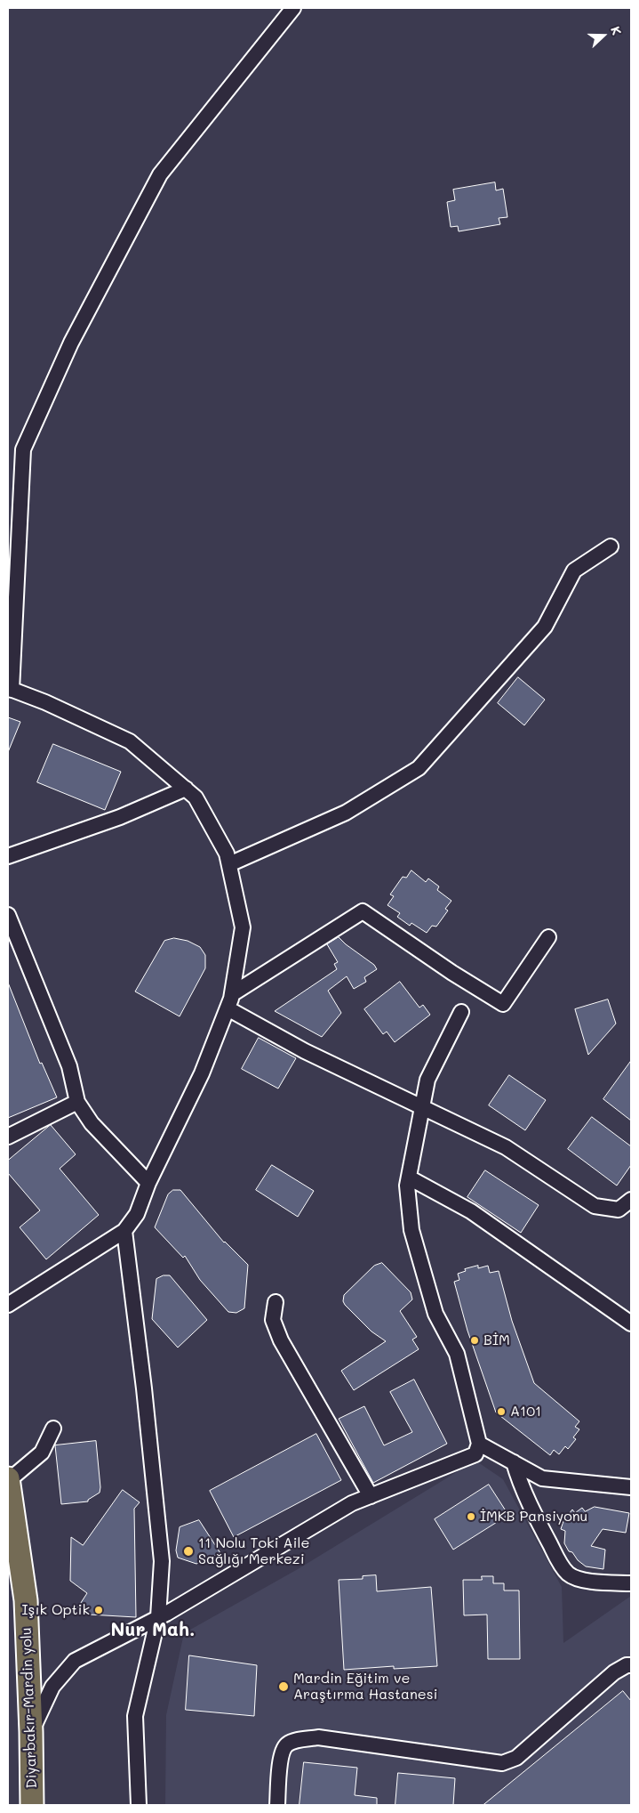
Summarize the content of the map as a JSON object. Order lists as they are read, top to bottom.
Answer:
{
  "streets": {
    "highway": ["Diyarbakır-Mardin yolu"]
  },
  "districts": ["Nur Mah."],
  "places": [
    "BİM",
    "A101",
    "İMKB Pansiyonu",
    "11 Nolu Toki Aile Sağlığı Merkezi",
    "Işık Optik",
    "Mardin Eğitim ve Araştırma Hastanesi"
  ],
  "north": "right"
}
